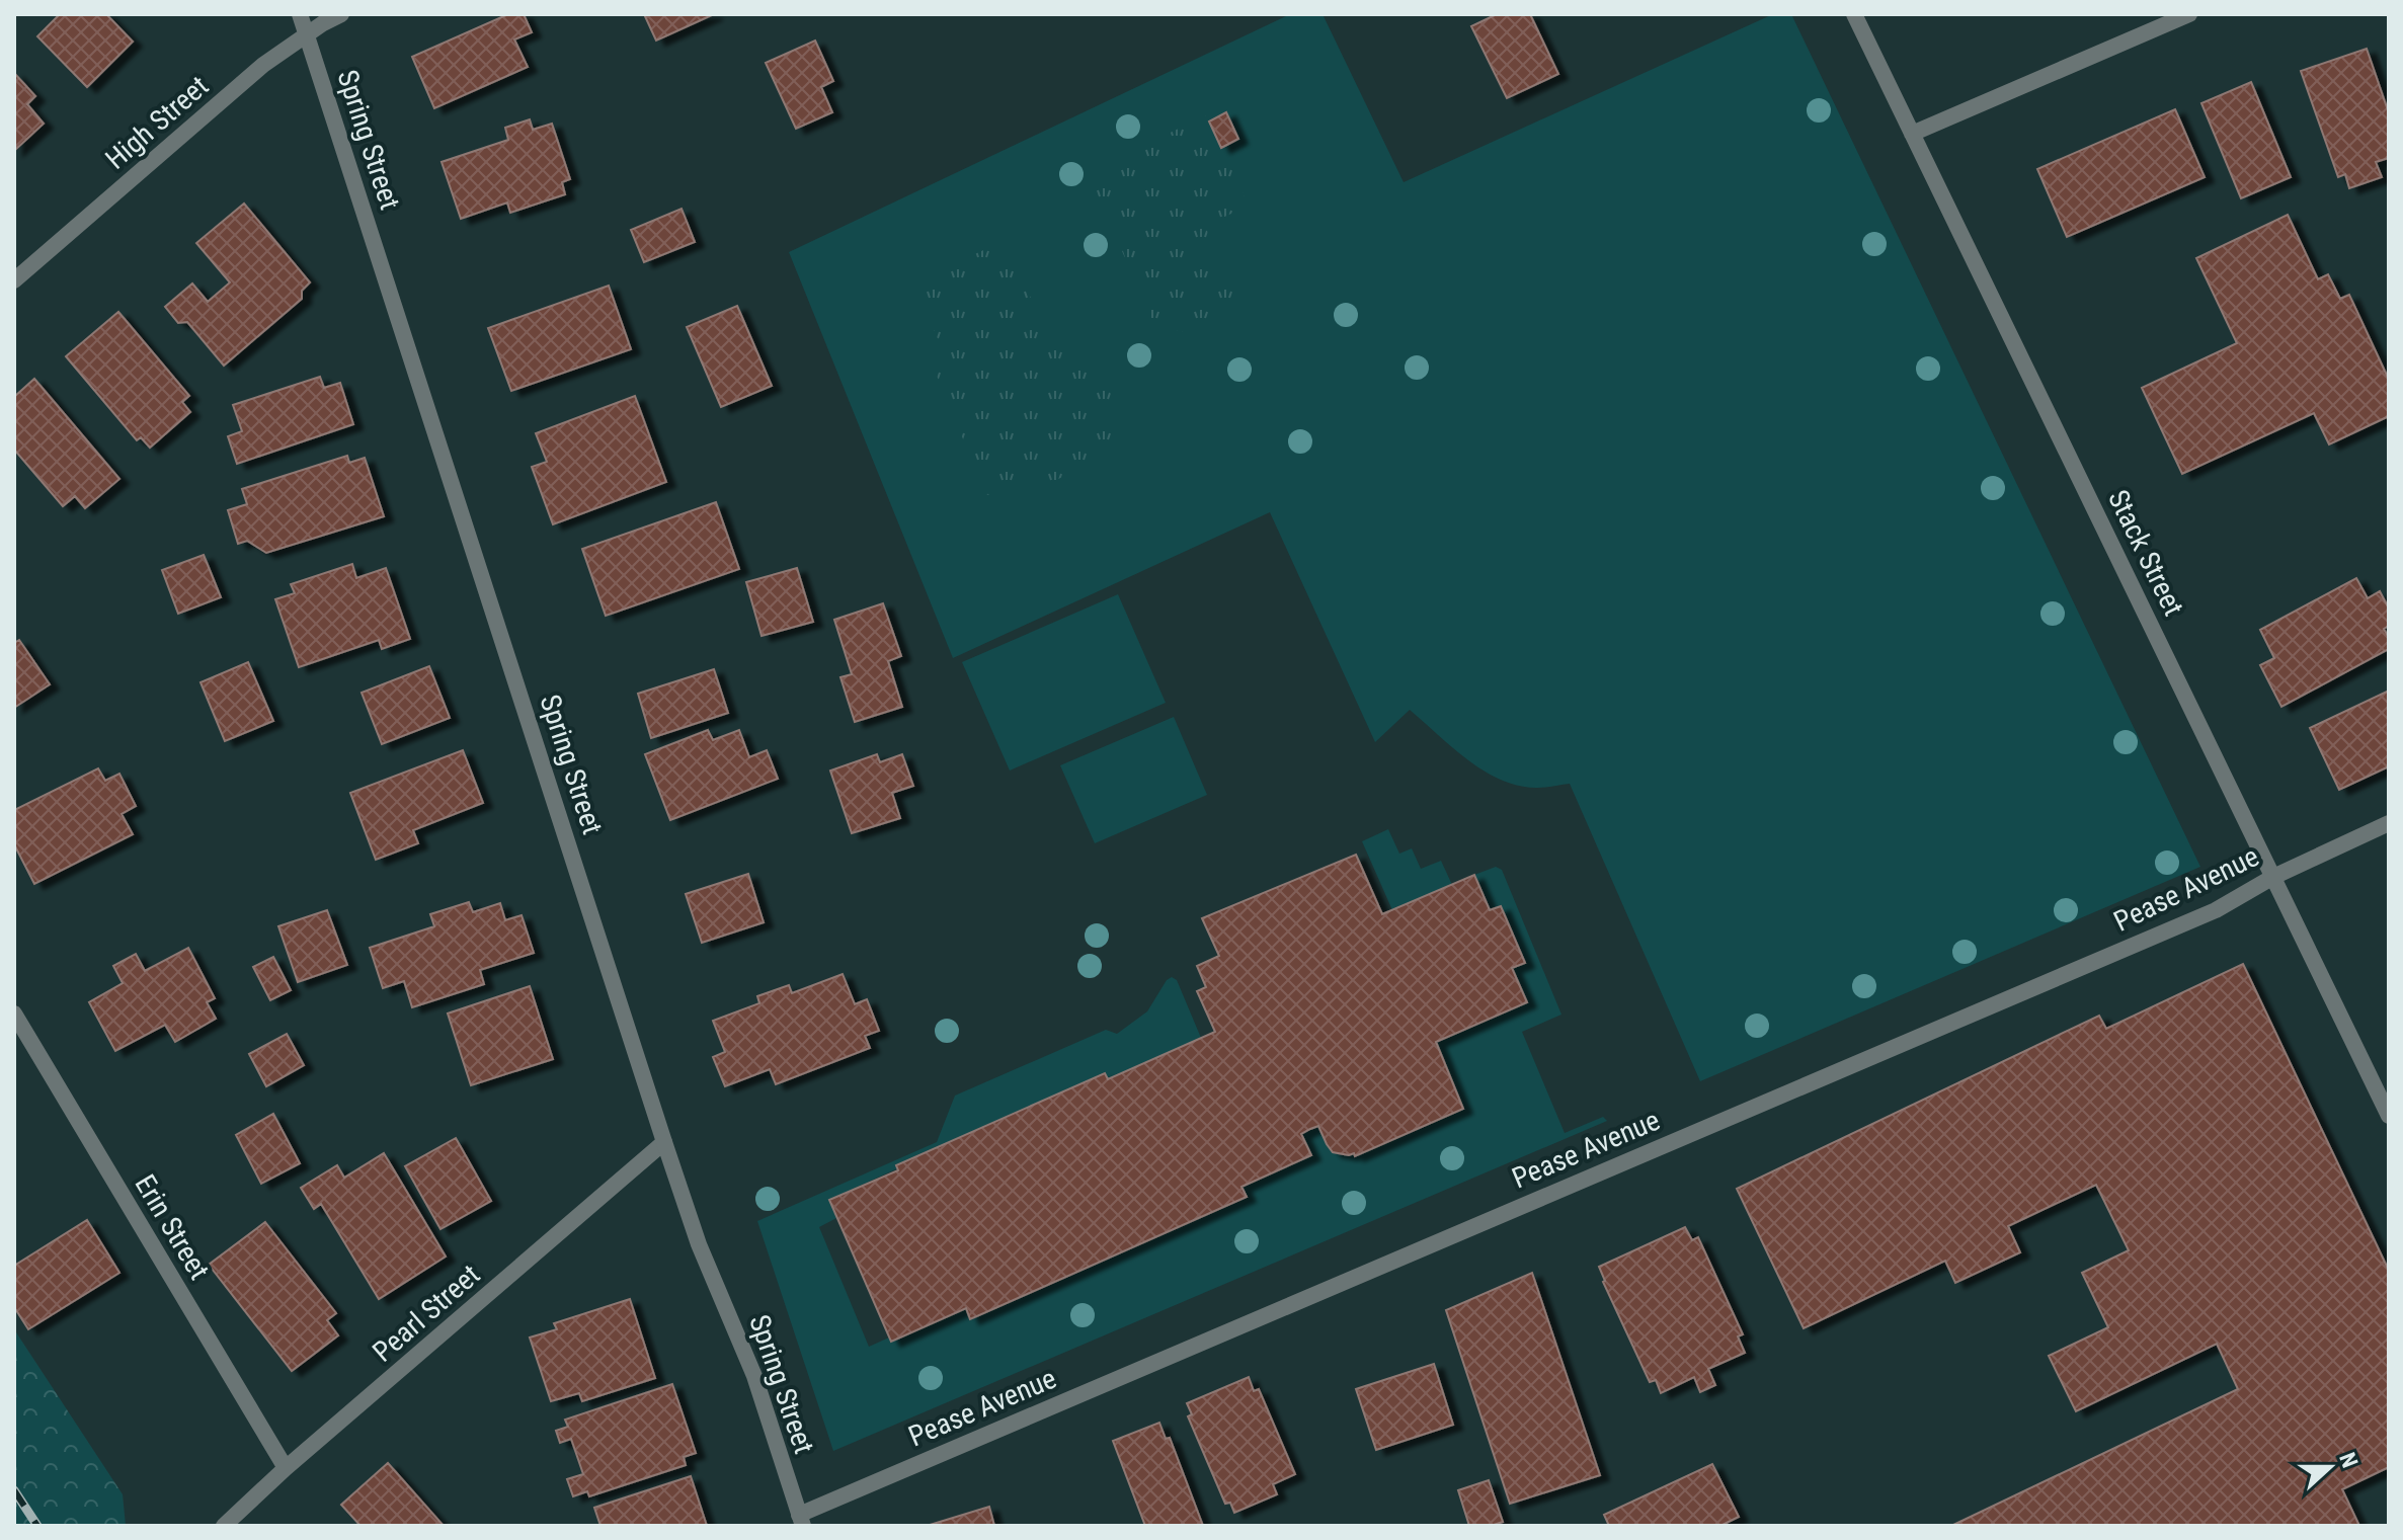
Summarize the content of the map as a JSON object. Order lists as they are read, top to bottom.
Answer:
{
  "streets": {
    "street": [
      "High Street",
      "Spring Street",
      "Stack Street",
      "Pease Avenue",
      "Erin Street",
      "Pearl Street"
    ]
  },
  "crossings": [
    ["High Street", "Spring Street"],
    ["Spring Street", "Pease Avenue"],
    ["Spring Street", "Pearl Street"],
    ["Stack Street", "Pease Avenue"],
    ["Erin Street", "Pearl Street"]
  ],
  "north": "right"
}
